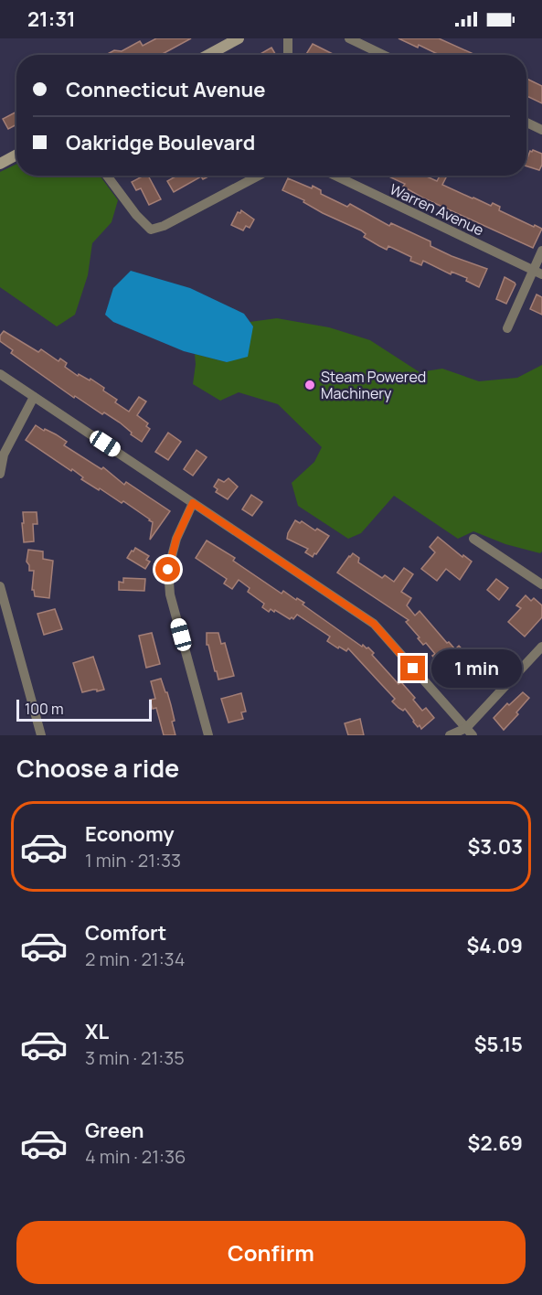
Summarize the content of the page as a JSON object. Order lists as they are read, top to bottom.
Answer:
{
  "streets": {
    "street": ["Warren Avenue"]
  },
  "places": ["Steam Powered Machinery"],
  "scale_bar": "100 m",
  "page": {
    "status": "21:31",
    "banner": ["Connecticut Avenue", "Oakridge Boulevard"],
    "bubble": "1 min",
    "scale": "100 m",
    "heading": "Choose a ride",
    "list": [
      {
        "name": "Economy",
        "note": "1 min · 21:33",
        "value": "$3.03"
      },
      {
        "name": "Comfort",
        "note": "2 min · 21:34",
        "value": "$4.09"
      },
      {
        "name": "XL",
        "note": "3 min · 21:35",
        "value": "$5.15"
      },
      {
        "name": "Green",
        "note": "4 min · 21:36",
        "value": "$2.69"
      }
    ],
    "buttons": "Confirm"
  }
}
